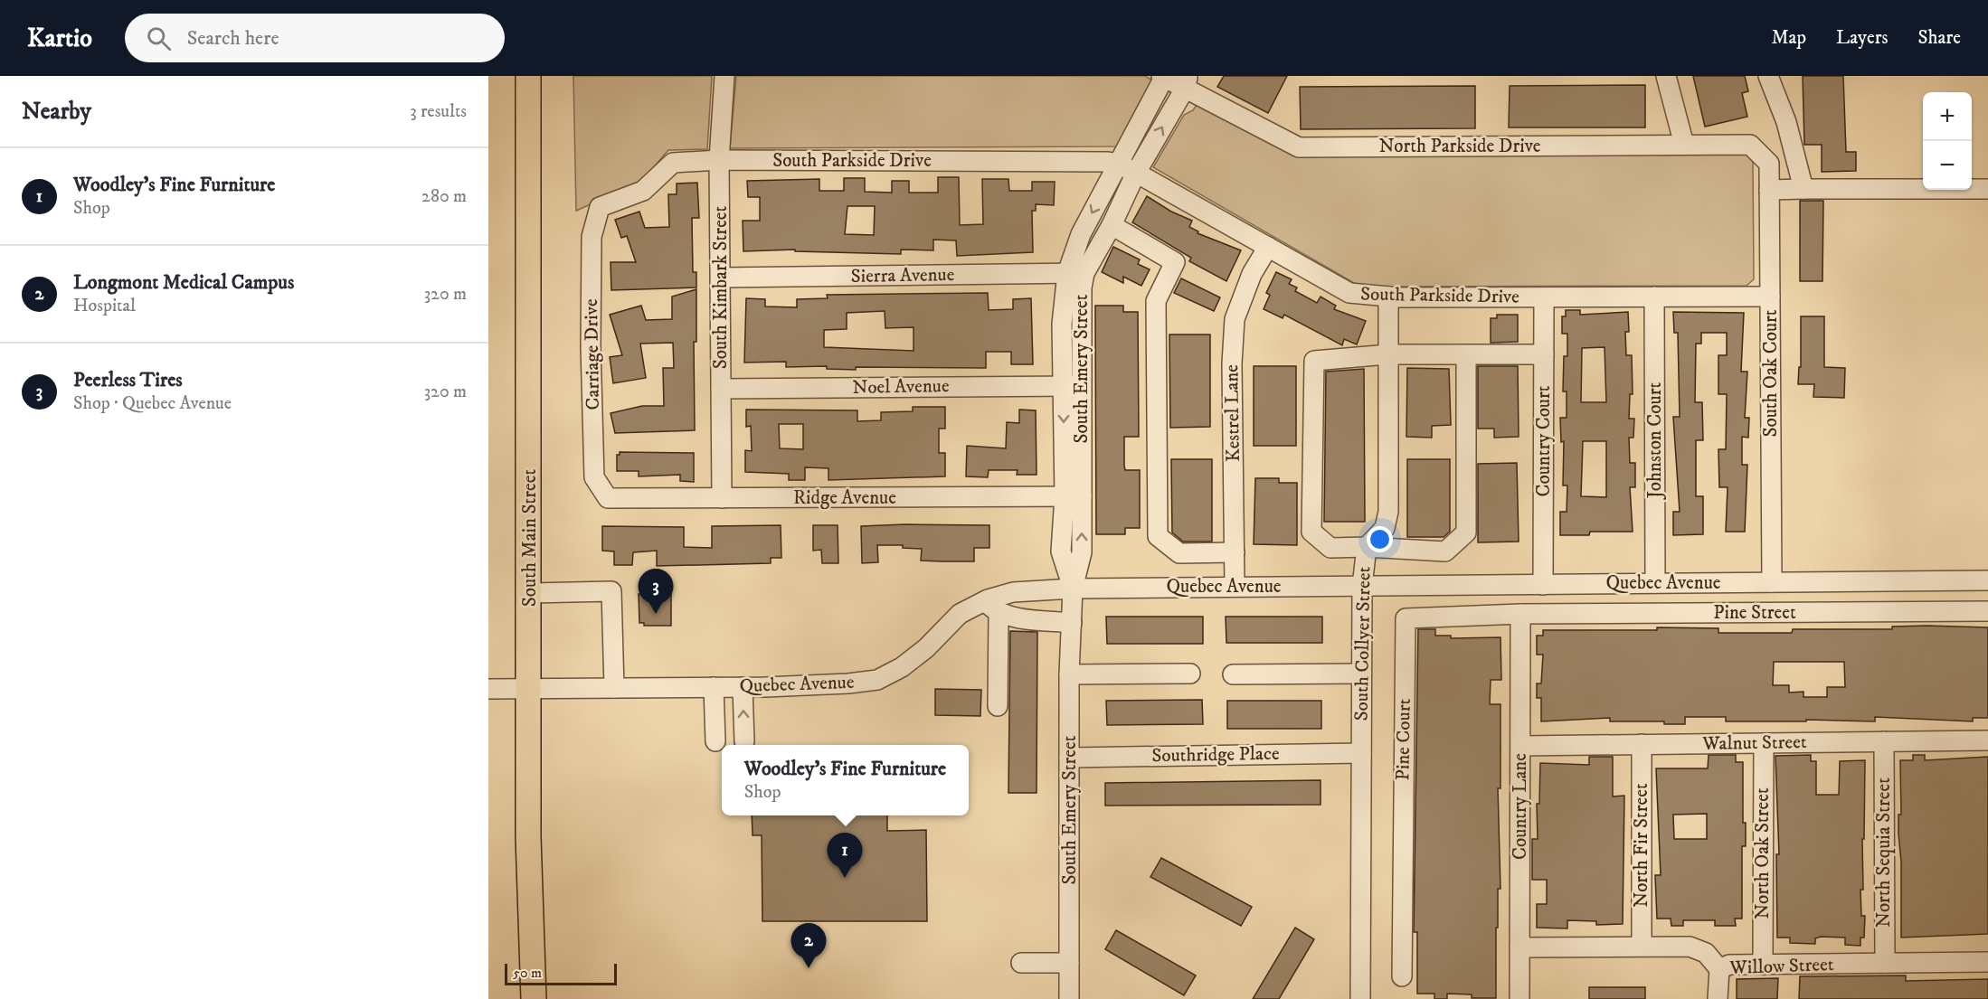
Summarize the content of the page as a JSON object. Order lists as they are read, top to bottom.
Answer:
{
  "streets": {
    "main road": ["South Main Street"],
    "street": [
      "North Parkside Drive",
      "South Parkside Drive",
      "Sierra Avenue",
      "South Kimbark Street",
      "Carriage Drive",
      "South Emery Street",
      "South Oak Court",
      "Noel Avenue",
      "Kestrel Lane",
      "Johnston Court",
      "Country Court",
      "Ridge Avenue",
      "Quebec Avenue",
      "Pine Street",
      "South Collyer Street",
      "Pine Court",
      "Walnut Street",
      "Southridge Place",
      "Country Lane",
      "North Fir Street",
      "North Sequia Street",
      "North Oak Street",
      "Willow Street"
    ]
  },
  "crossings": [
    ["North Parkside Drive", "South Emery Street"],
    ["North Parkside Drive", "South Oak Court"],
    ["South Parkside Drive", "South Kimbark Street"],
    ["South Parkside Drive", "Carriage Drive"],
    ["South Parkside Drive", "South Emery Street"],
    ["South Parkside Drive", "South Oak Court"],
    ["South Parkside Drive", "Kestrel Lane"],
    ["South Parkside Drive", "Johnston Court"],
    ["South Parkside Drive", "Country Court"],
    ["South Parkside Drive", "South Collyer Street"],
    ["Sierra Avenue", "South Kimbark Street"],
    ["Sierra Avenue", "South Emery Street"],
    ["South Kimbark Street", "Noel Avenue"],
    ["South Kimbark Street", "Ridge Avenue"],
    ["Carriage Drive", "Ridge Avenue"],
    ["South Emery Street", "Noel Avenue"],
    ["South Emery Street", "Ridge Avenue"],
    ["South Emery Street", "Quebec Avenue"],
    ["South Emery Street", "Southridge Place"],
    ["South Oak Court", "Quebec Avenue"],
    ["Kestrel Lane", "Quebec Avenue"],
    ["Johnston Court", "Quebec Avenue"],
    ["Country Court", "Quebec Avenue"],
    ["South Main Street", "Quebec Avenue"],
    ["Quebec Avenue", "South Collyer Street"],
    ["Pine Street", "Pine Court"],
    ["Pine Street", "Country Lane"],
    ["South Collyer Street", "Southridge Place"],
    ["Pine Court", "Country Lane"],
    ["Walnut Street", "Country Lane"],
    ["Walnut Street", "North Fir Street"],
    ["Walnut Street", "North Sequia Street"],
    ["Walnut Street", "North Oak Street"],
    ["Country Lane", "Willow Street"],
    ["North Fir Street", "Willow Street"],
    ["North Sequia Street", "Willow Street"],
    ["North Oak Street", "Willow Street"]
  ],
  "scale_bar": "50 m",
  "page": {
    "header": "Kartio",
    "search": "Search here",
    "nav": ["Map", "Layers", "Share"],
    "heading": ["Nearby", "3 results"],
    "map_buttons": ["+", "−"],
    "list": [
      {
        "mark": "1",
        "name": "Woodley's Fine Furniture",
        "note": "Shop",
        "value": "280 m"
      },
      {
        "mark": "2",
        "name": "Longmont Medical Campus",
        "note": "Hospital",
        "value": "320 m"
      },
      {
        "mark": "3",
        "name": "Peerless Tires",
        "note": "Shop · Quebec Avenue",
        "value": "320 m"
      }
    ],
    "pins": ["3", "1", "2"],
    "popup": ["Woodley's Fine Furniture", "Shop"],
    "scale": "50 m"
  }
}
